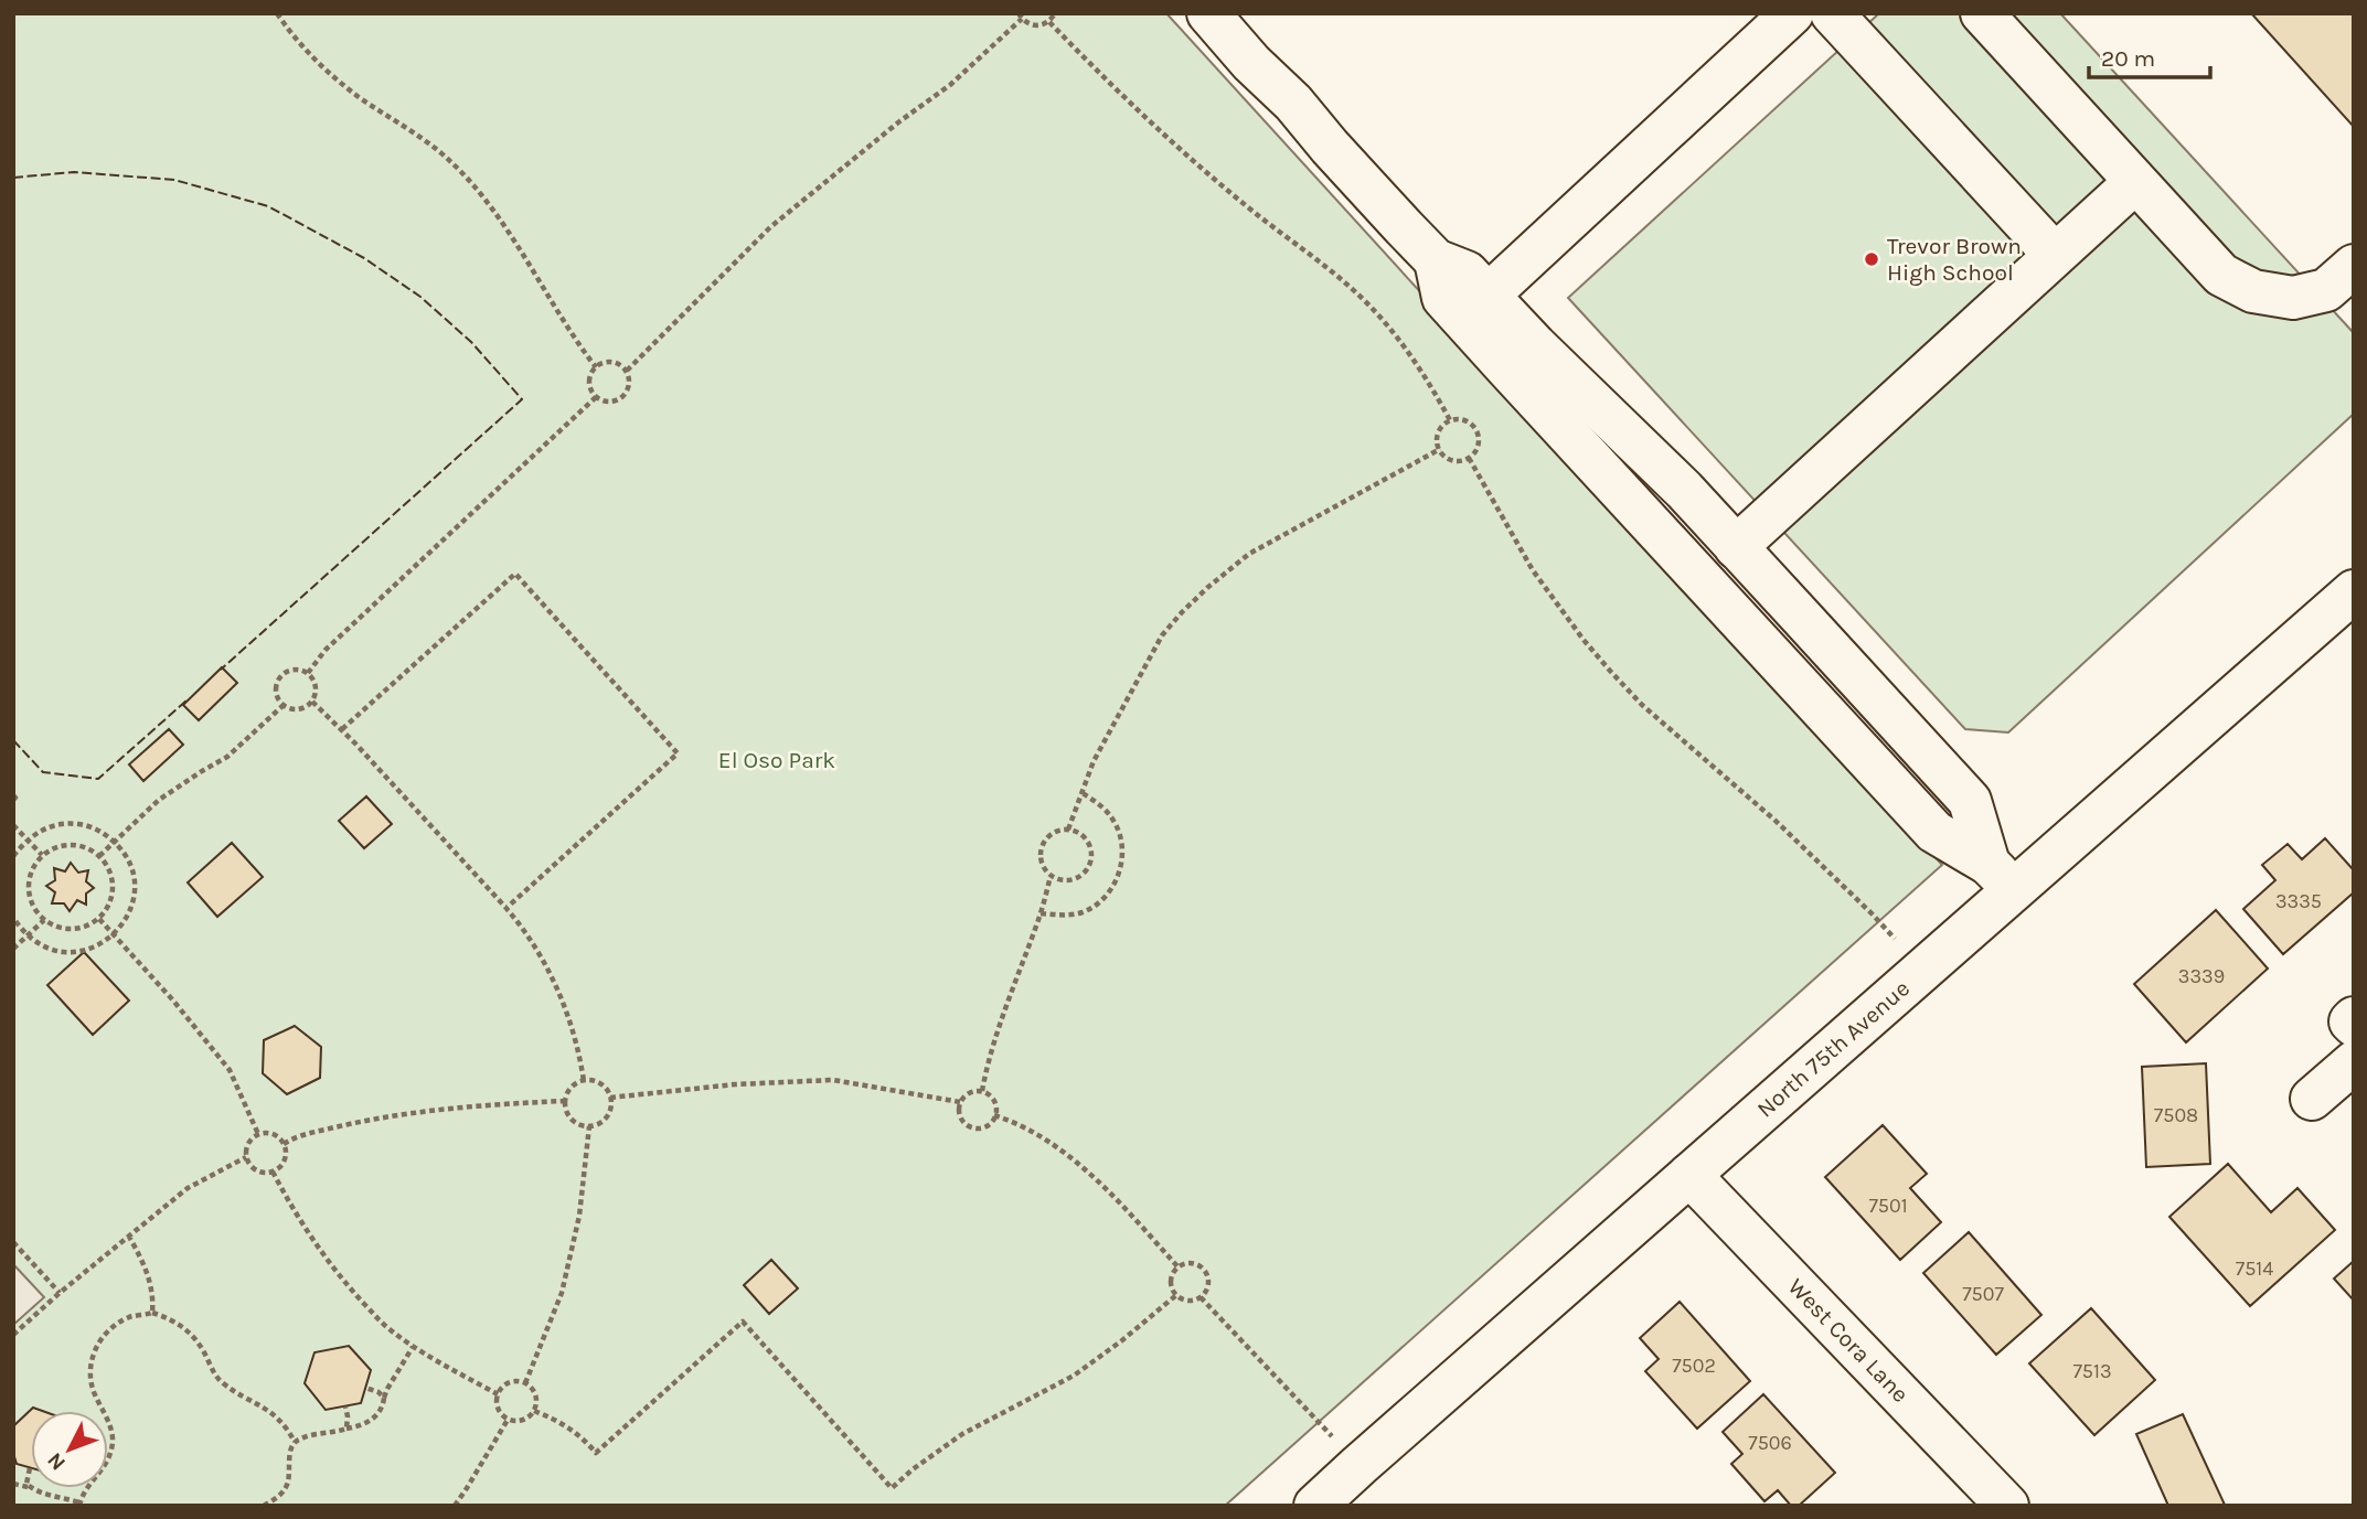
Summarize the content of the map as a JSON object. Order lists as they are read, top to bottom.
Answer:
{
  "streets": {
    "main road": ["North 75th Avenue", "West Cora Lane"]
  },
  "crossings": [
    ["North 75th Avenue", "West Cora Lane"]
  ],
  "parks": ["El Oso Park"],
  "places": ["Trevor Brown High School"],
  "house_numbers": [
    "3335",
    "3339",
    "7508",
    "7501",
    "7514",
    "7507",
    "7502",
    "7513",
    "7506"
  ],
  "scale_bar": "20 m",
  "north": "bottom left"
}
